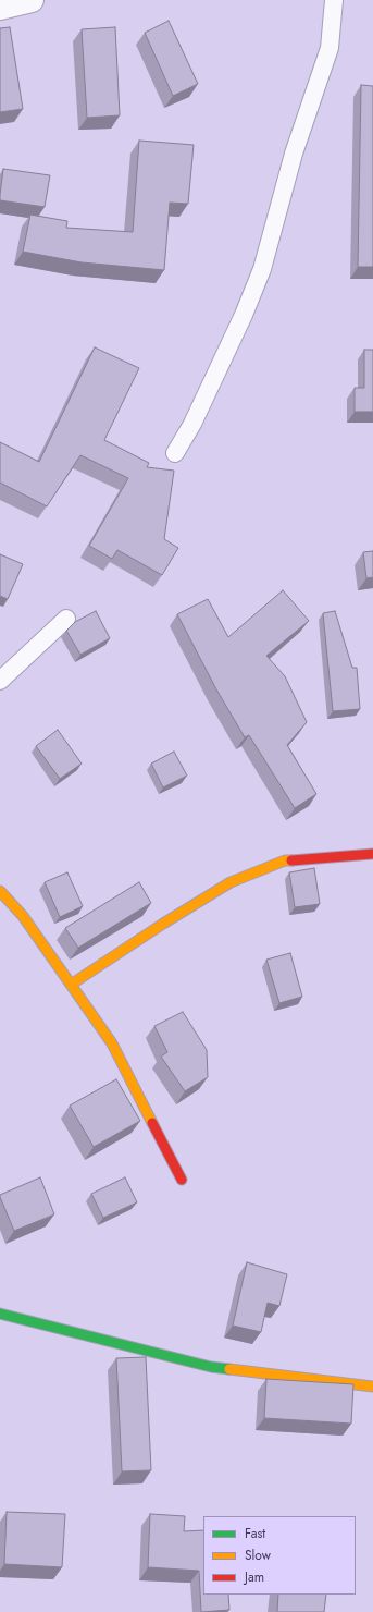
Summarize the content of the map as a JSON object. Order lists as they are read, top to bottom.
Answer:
{
  "legend": ["Fast", "Slow", "Jam"]
}
